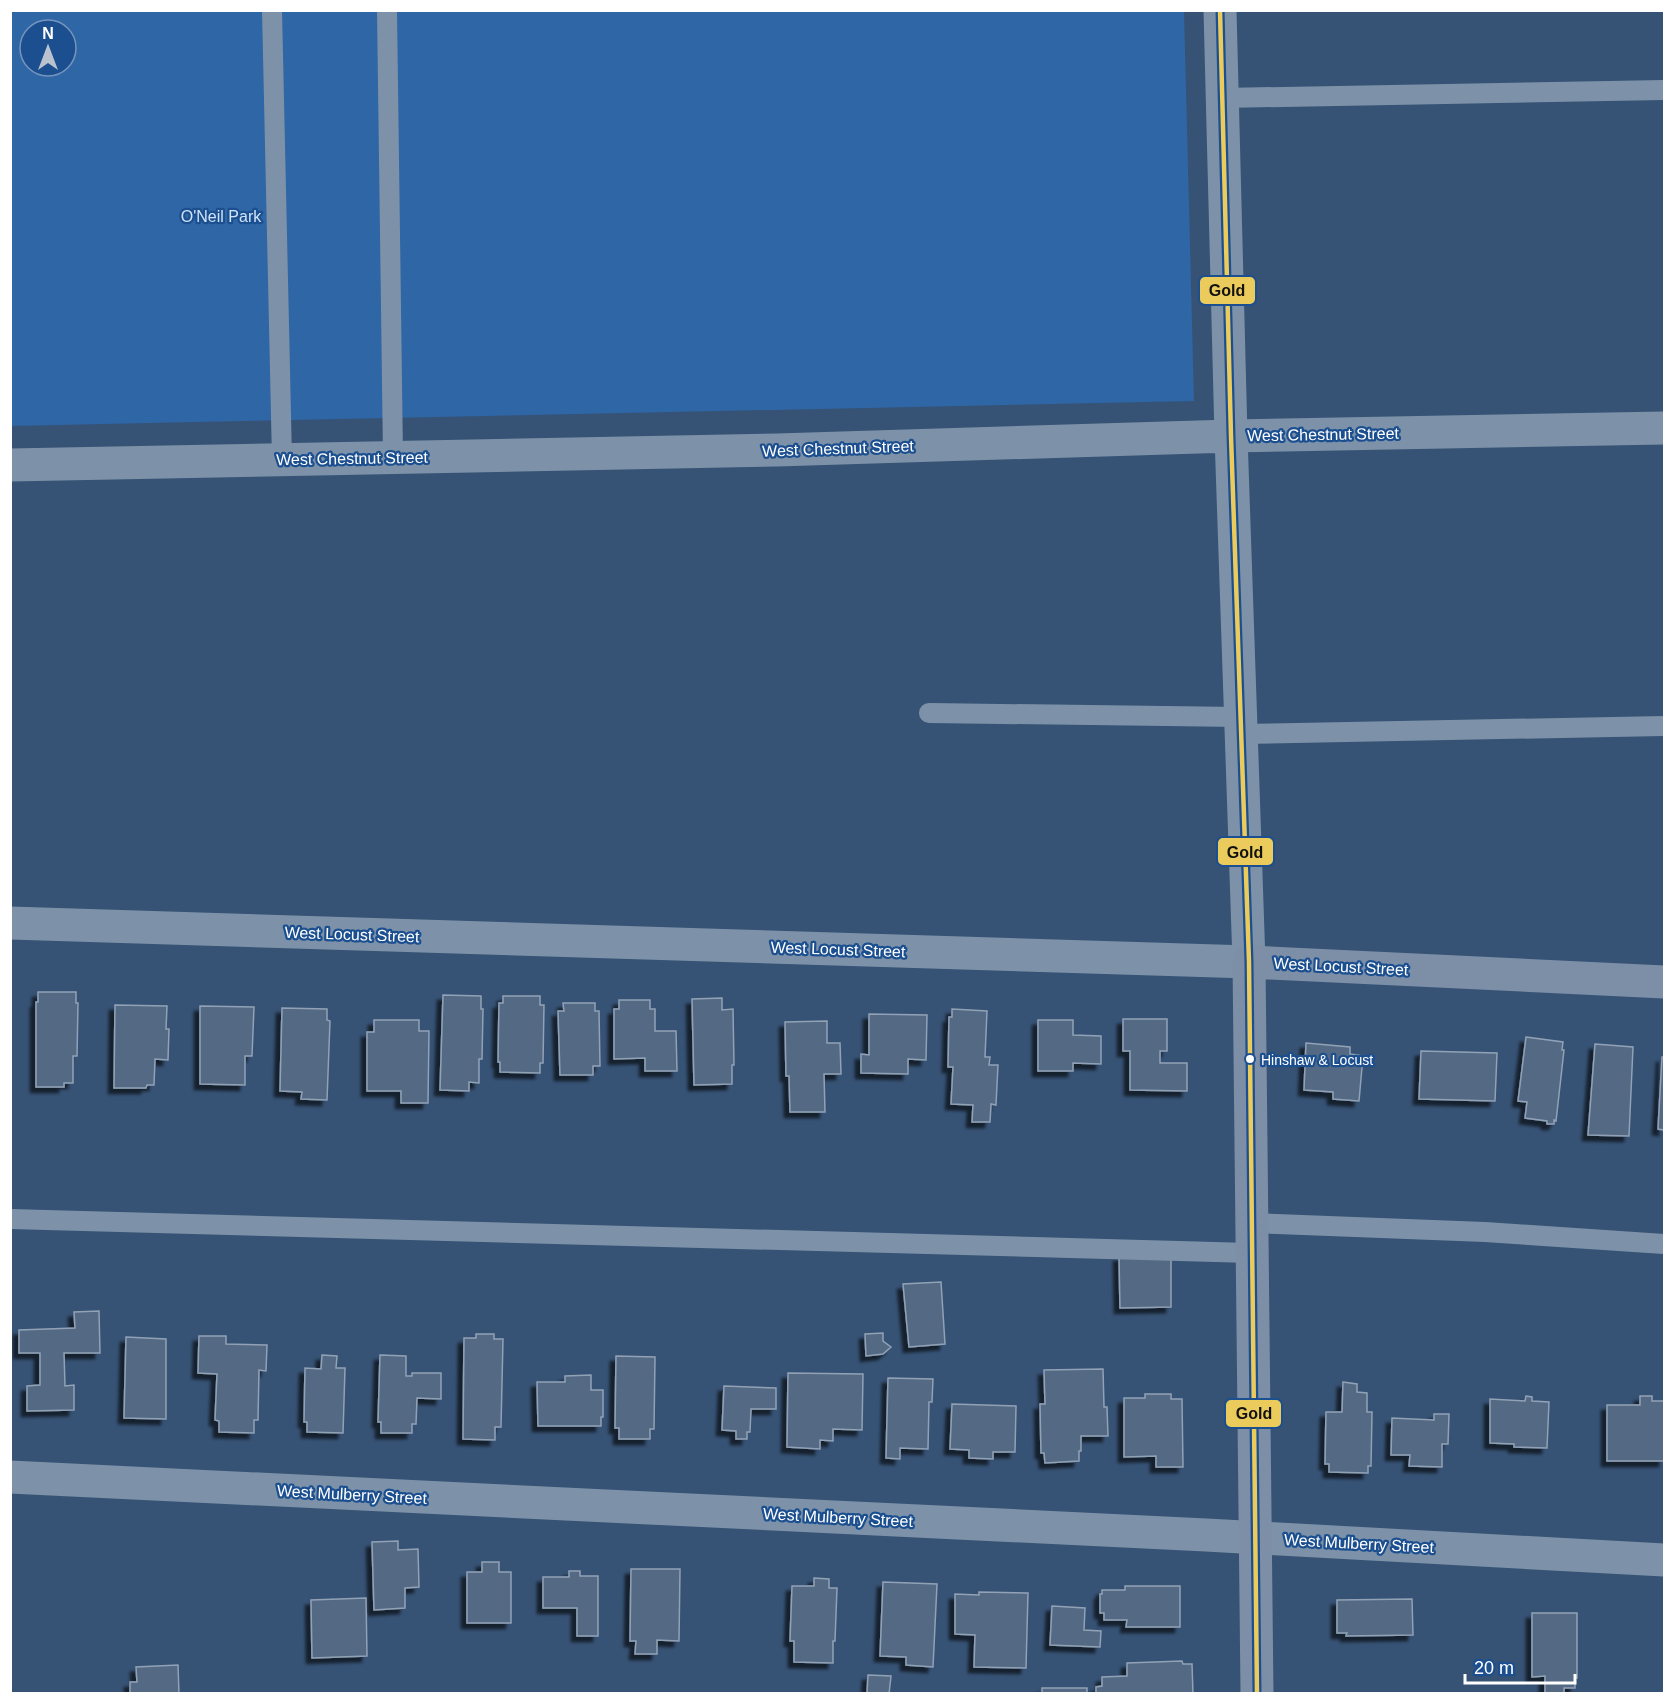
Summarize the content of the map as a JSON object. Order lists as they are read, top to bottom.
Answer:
{
  "streets": {
    "main road": ["West Locust Street"],
    "street": ["West Chestnut Street", "West Mulberry Street"]
  },
  "parks": ["O'Neil Park"],
  "places": ["Hinshaw & Locust"],
  "lines": ["transit line Gold"],
  "scale_bar": "20 m",
  "north": "top"
}
